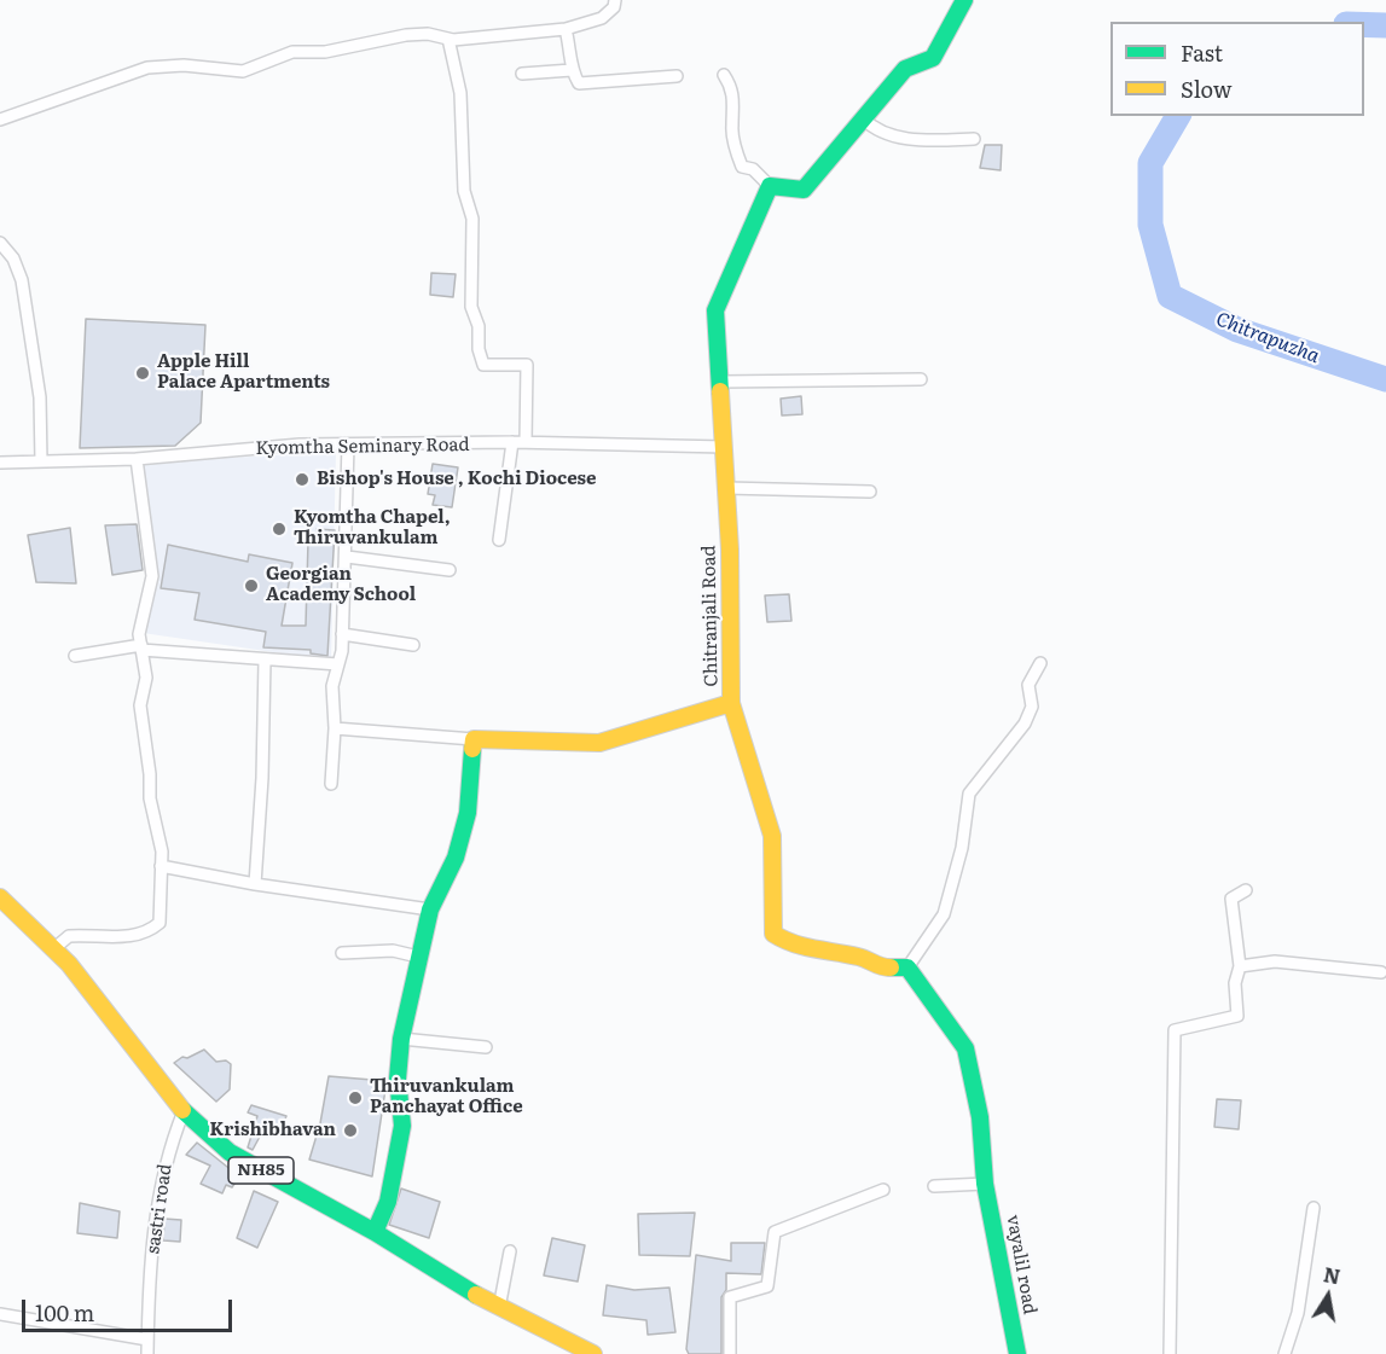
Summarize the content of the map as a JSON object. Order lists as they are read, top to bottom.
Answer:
{
  "streets": {
    "main road": ["Chitranjali Road", "NH85", "vayalil road"],
    "street": ["Kyomtha Seminary Road", "sastri road"]
  },
  "crossings": [
    ["Kyomtha Seminary Road", "Chitranjali Road"],
    ["NH85", "sastri road"]
  ],
  "water": ["Chitrapuzha"],
  "places": [
    "Apple Hill Palace Apartments",
    "Bishop's House , Kochi Diocese",
    "Kyomtha Chapel, Thiruvankulam",
    "Georgian Academy School",
    "Thiruvankulam Panchayat Office",
    "Krishibhavan"
  ],
  "legend": ["Fast", "Slow"],
  "scale_bar": "100 m",
  "north": "top"
}
